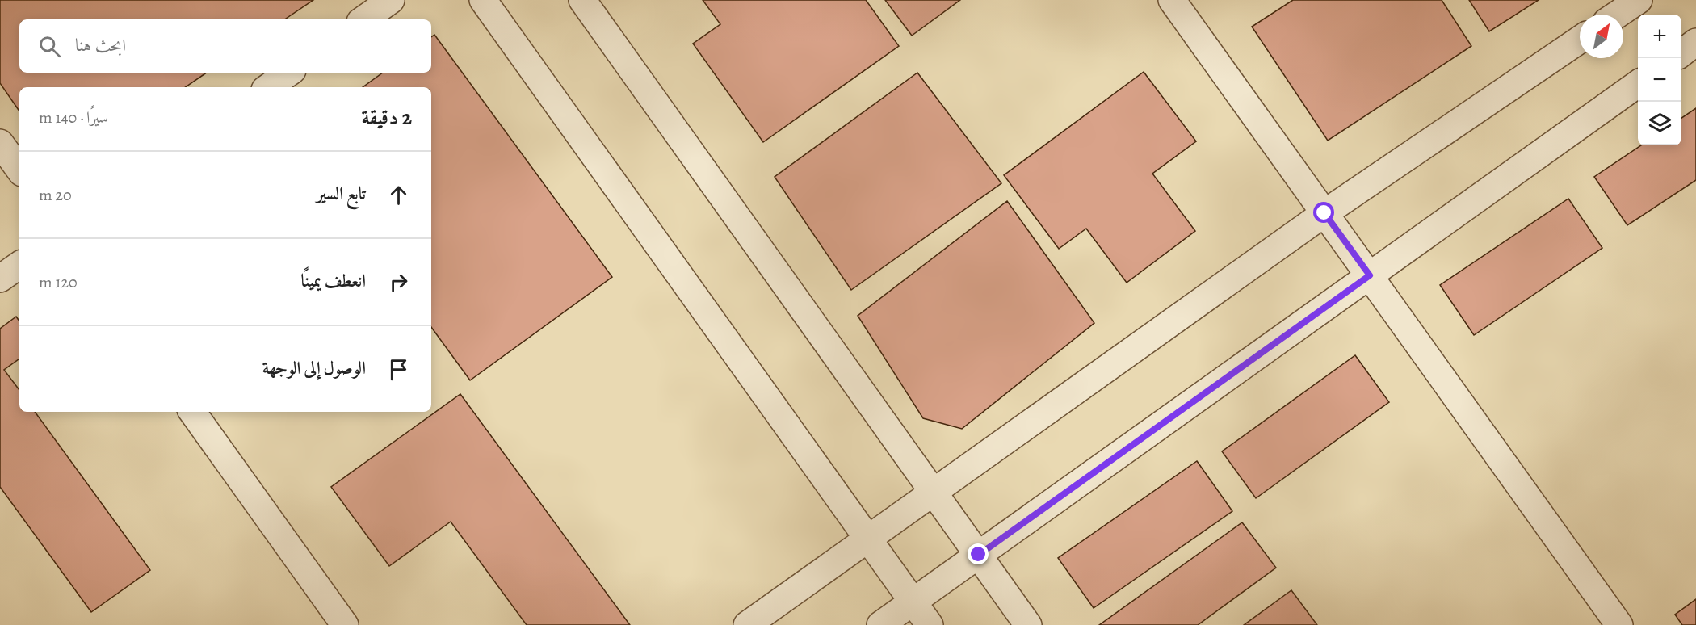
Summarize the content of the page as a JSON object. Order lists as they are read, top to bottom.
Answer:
{
  "north": "top right",
  "page": {
    "map_buttons": ["+", "−"],
    "search": "ابحث هنا",
    "heading": ["2 دقيقة", "سيرًا · 140 m"],
    "list": [
      ["تابع السير", "20 m"],
      ["انعطف يمينًا", "120 m"],
      "الوصول إلى الوجهة"
    ]
  }
}
